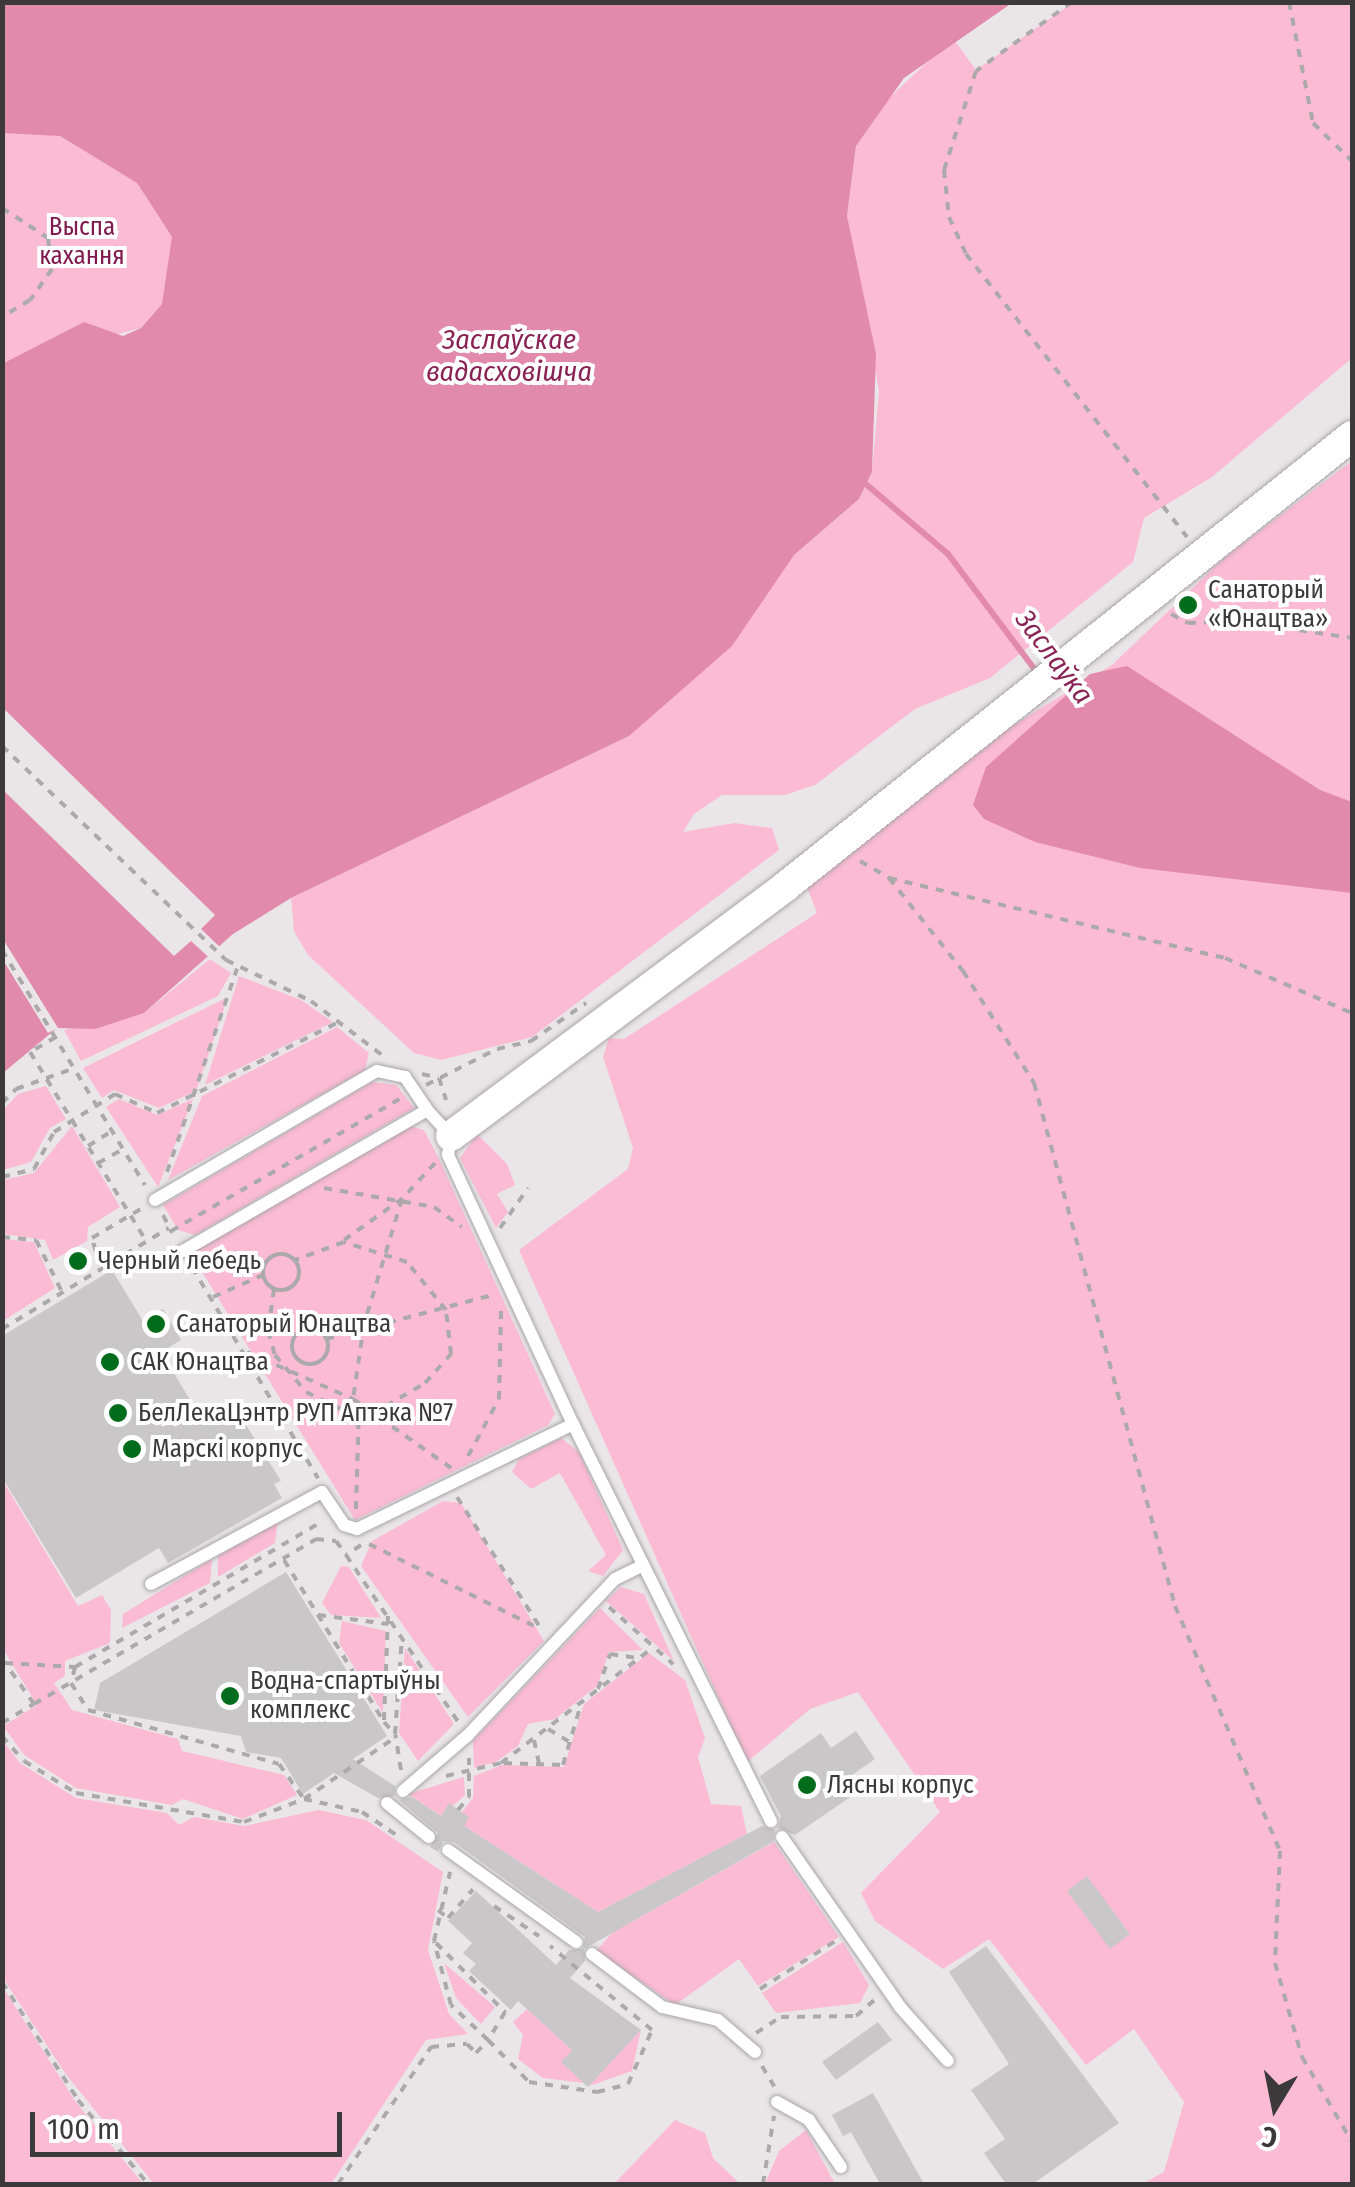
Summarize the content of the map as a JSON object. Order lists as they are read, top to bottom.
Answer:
{
  "water": ["Заслаўскае вадасховішча", "Заслаўка"],
  "parks": ["Выспа кахання"],
  "places": [
    "Санаторый «Юнацтва»",
    "Черный лебедь",
    "Санаторый Юнацтва",
    "САК Юнацтва",
    "БелЛекаЦэнтр РУП Аптэка №7",
    "Марскі корпус",
    "Водна-спартыўны комплекс",
    "Лясны корпус"
  ],
  "scale_bar": "100 m",
  "north": "bottom"
}
